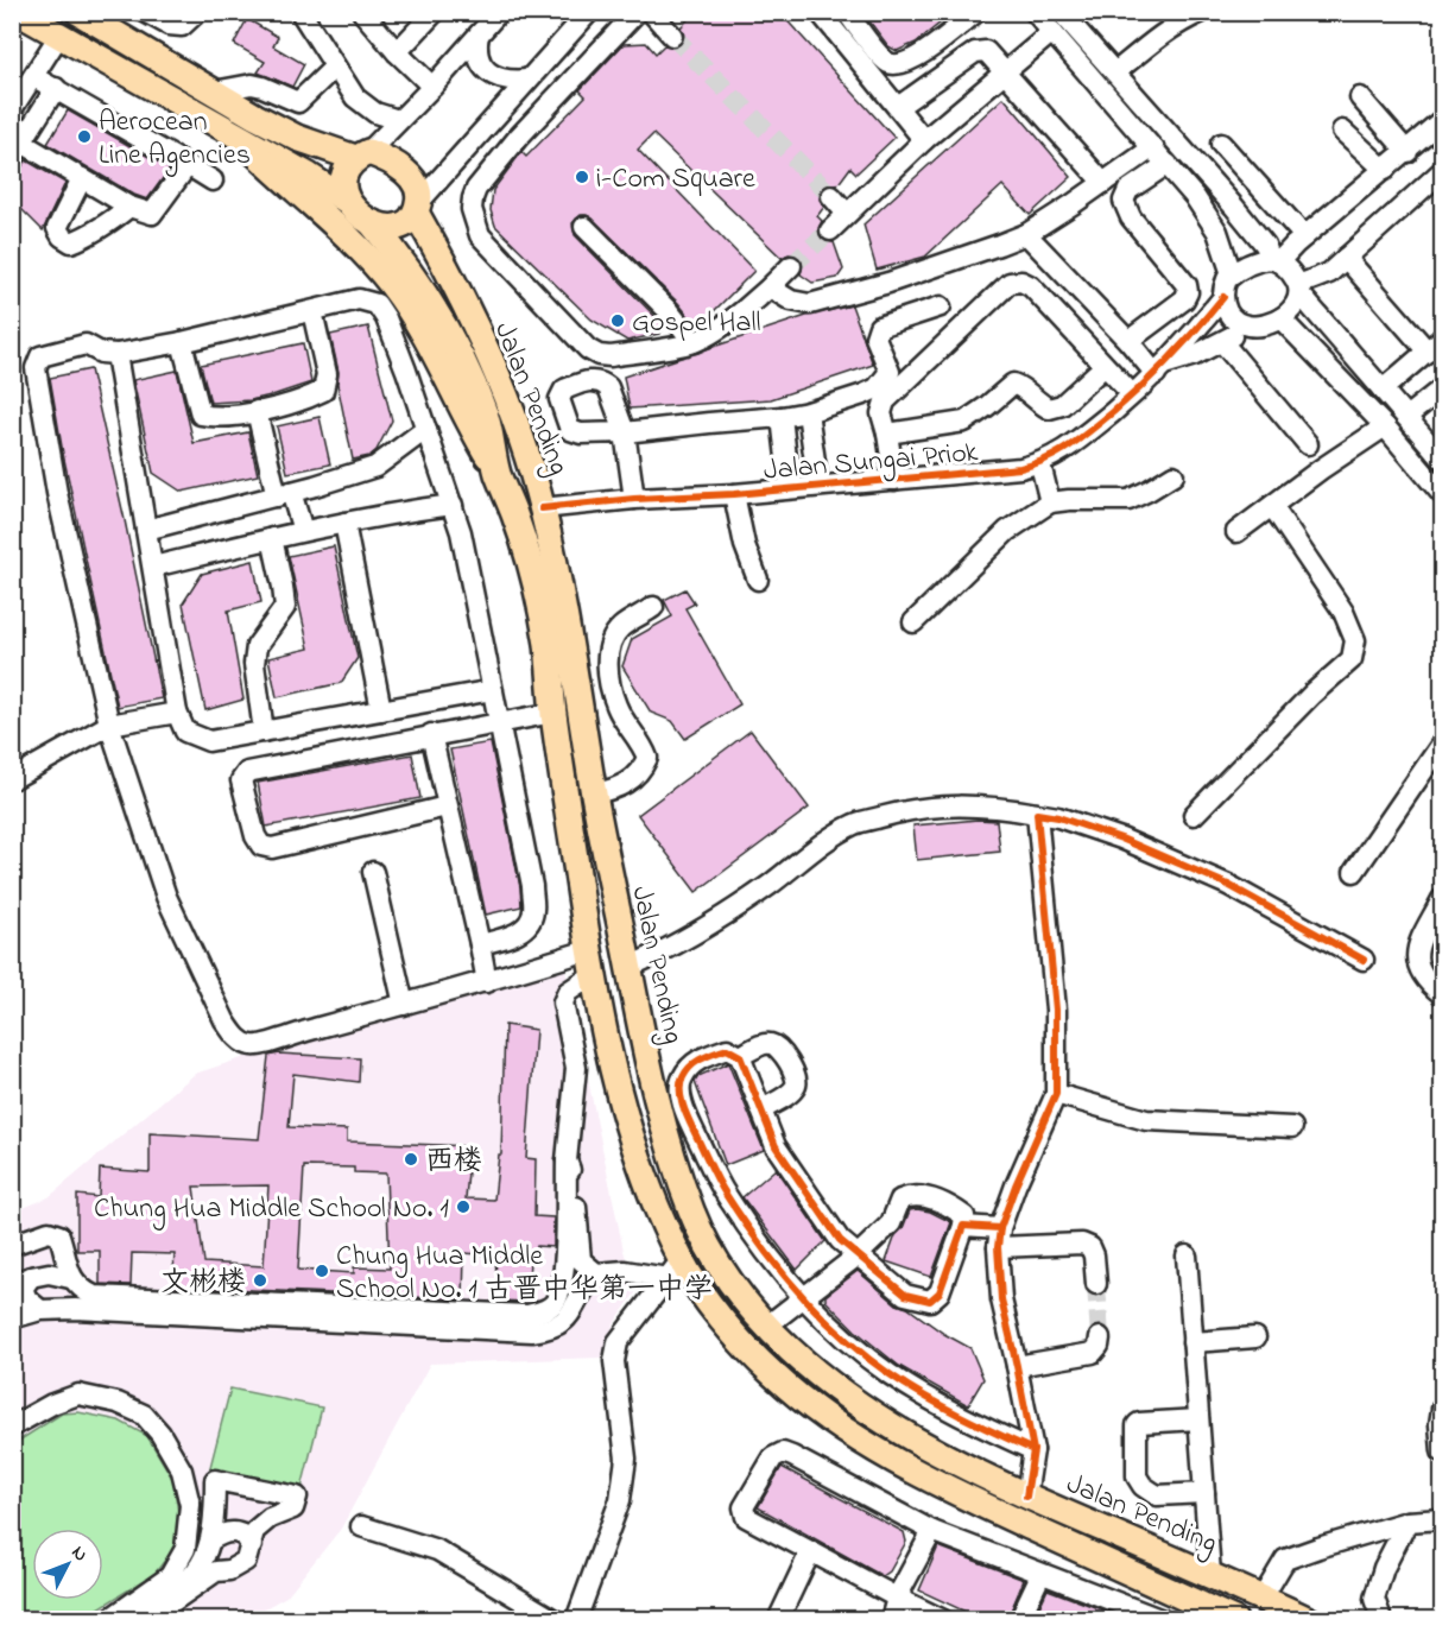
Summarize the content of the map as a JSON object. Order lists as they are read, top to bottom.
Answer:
{
  "streets": {
    "main road": ["Jalan Pending"],
    "street": ["Jalan Sungai Priok"]
  },
  "crossings": [
    ["Jalan Pending", "Jalan Sungai Priok"]
  ],
  "places": [
    "Aerocean Line Agencies",
    "i-Com Square",
    "Gospel Hall",
    "西楼",
    "Chung Hua Middle School No. 1",
    "Chung Hua Middle School No. 1 古晋中华第一中学",
    "文彬楼"
  ],
  "north": "top right"
}
